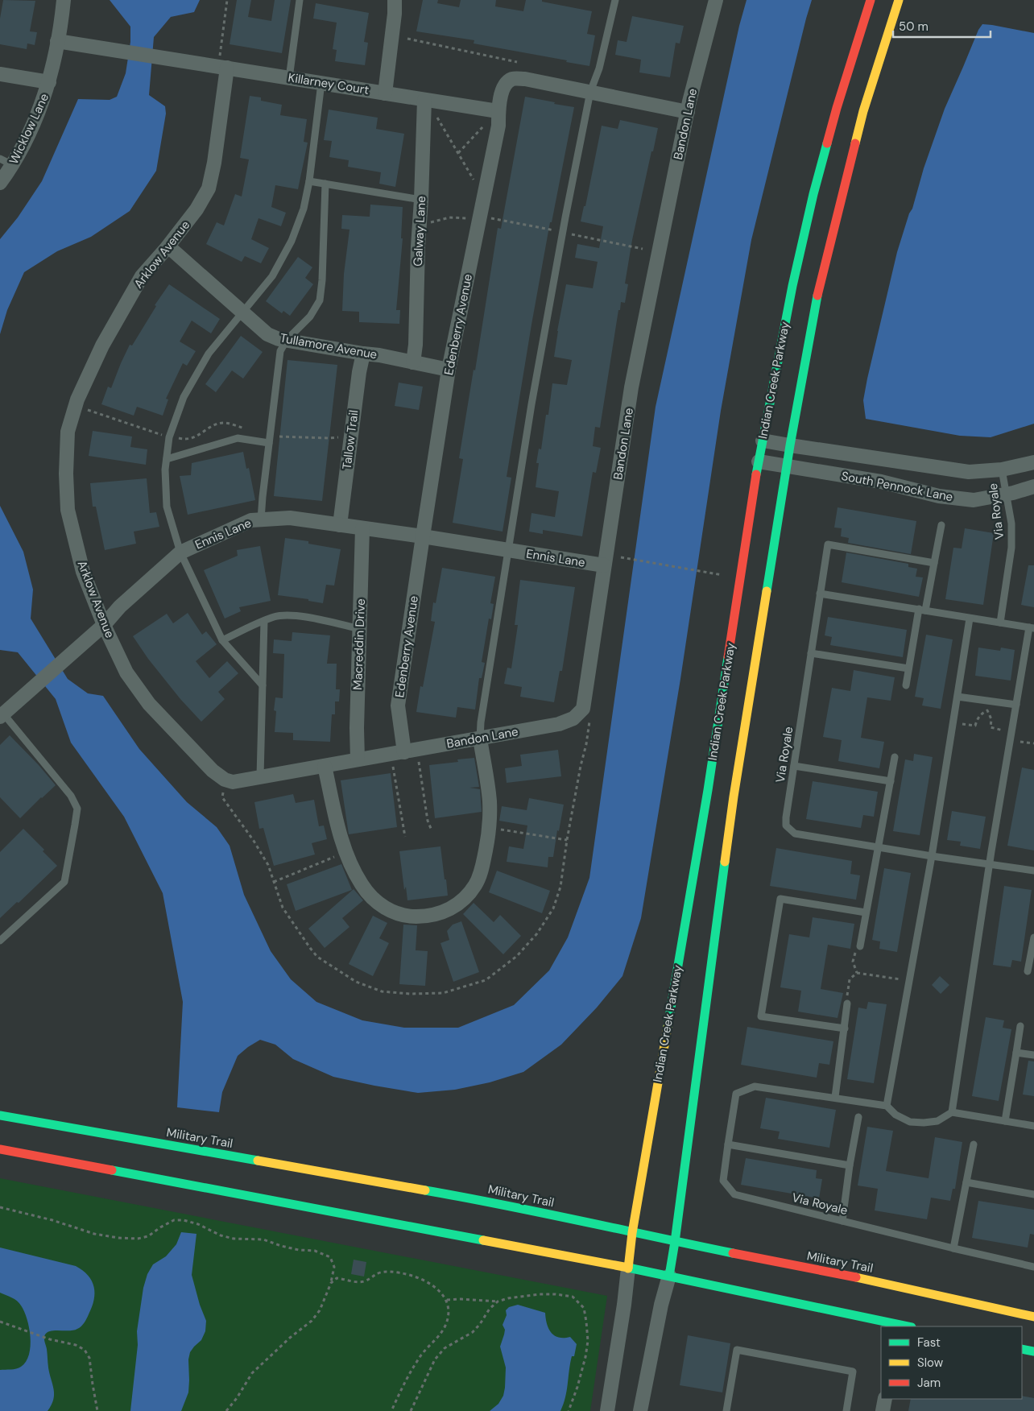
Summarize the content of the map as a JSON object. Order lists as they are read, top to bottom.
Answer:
{
  "streets": {
    "street": [
      "Killarney Court",
      "Bandon Lane",
      "Wicklow Lane",
      "Galway Lane",
      "Arklow Avenue",
      "Edenberry Avenue",
      "Tullamore Avenue",
      "Indian Creek Parkway",
      "Tallow Trail",
      "South Pennock Lane",
      "Ennis Lane",
      "Macreddin Drive",
      "Military Trail"
    ],
    "lane": ["Via Royale"]
  },
  "crossings": [
    ["Killarney Court", "Wicklow Lane"],
    ["Killarney Court", "Galway Lane"],
    ["Killarney Court", "Arklow Avenue"],
    ["Killarney Court", "Edenberry Avenue"],
    ["Bandon Lane", "Arklow Avenue"],
    ["Bandon Lane", "Edenberry Avenue"],
    ["Bandon Lane", "Ennis Lane"],
    ["Galway Lane", "Tullamore Avenue"],
    ["Arklow Avenue", "Edenberry Avenue"],
    ["Arklow Avenue", "Tullamore Avenue"],
    ["Arklow Avenue", "Ennis Lane"],
    ["Arklow Avenue", "Macreddin Drive"],
    ["Edenberry Avenue", "Tullamore Avenue"],
    ["Edenberry Avenue", "Ennis Lane"],
    ["Tullamore Avenue", "Tallow Trail"],
    ["Indian Creek Parkway", "South Pennock Lane"],
    ["Indian Creek Parkway", "Military Trail"],
    ["Tallow Trail", "Ennis Lane"],
    ["South Pennock Lane", "Via Royale"],
    ["Ennis Lane", "Macreddin Drive"]
  ],
  "legend": ["Fast", "Slow", "Jam"],
  "scale_bar": "50 m"
}
